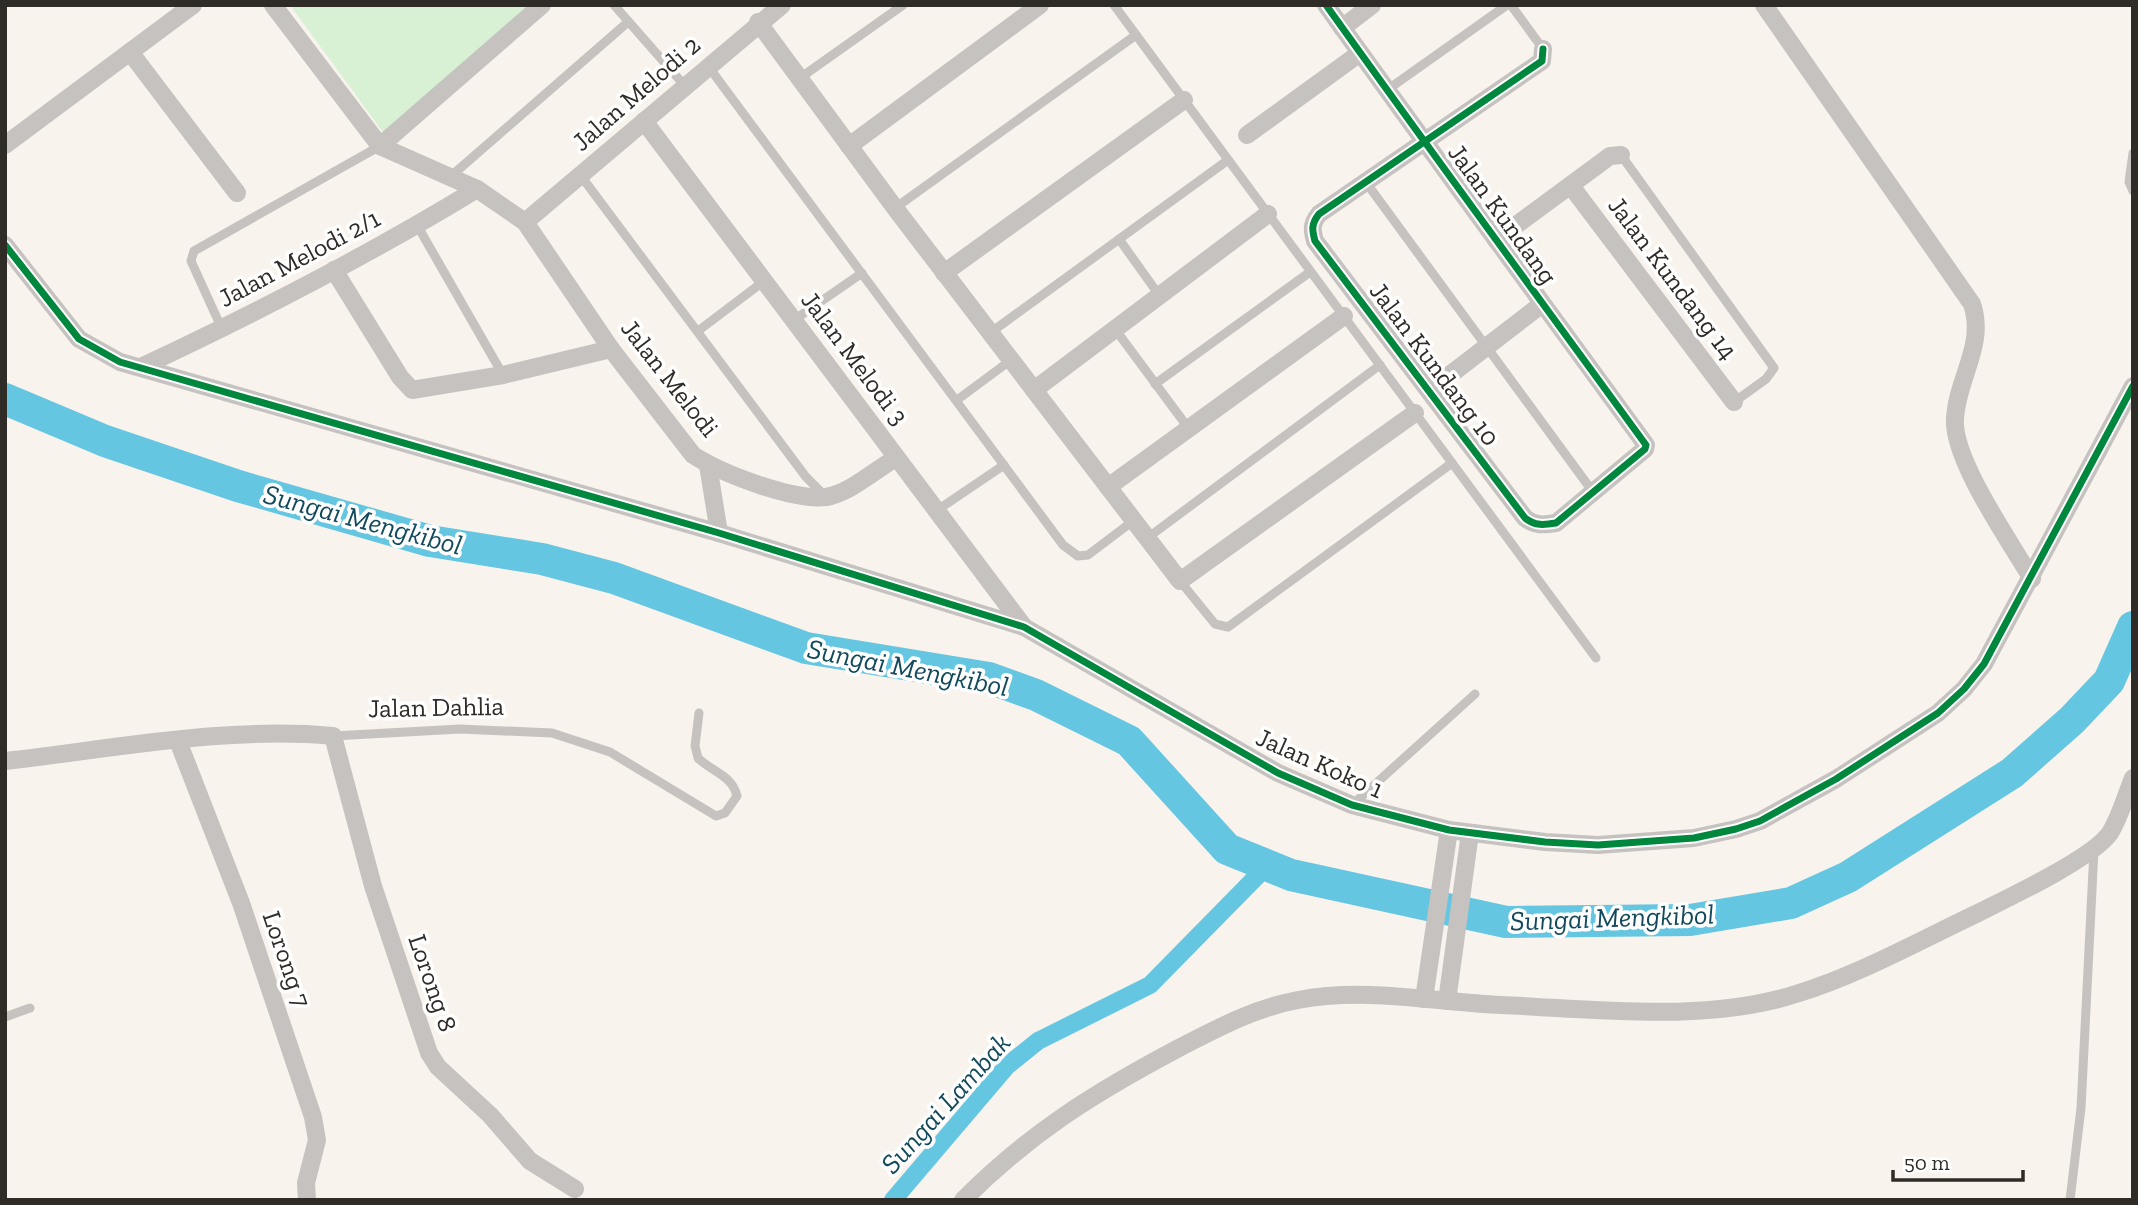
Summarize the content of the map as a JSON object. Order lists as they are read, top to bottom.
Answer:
{
  "streets": {
    "street": [
      "Jalan Melodi 2",
      "Jalan Kundang",
      "Jalan Melodi 2/1",
      "Jalan Kundang 14",
      "Jalan Melodi 3",
      "Jalan Kundang 10",
      "Jalan Melodi",
      "Jalan Dahlia",
      "Jalan Koko 1",
      "Lorong 7",
      "Lorong 8"
    ]
  },
  "crossings": [
    ["Jalan Melodi 2", "Jalan Melodi 3"],
    ["Jalan Melodi 2", "Jalan Melodi"],
    ["Jalan Kundang", "Jalan Kundang 10"],
    ["Jalan Melodi 3", "Jalan Melodi"],
    ["Jalan Melodi 3", "Jalan Koko 1"],
    ["Jalan Dahlia", "Lorong 7"],
    ["Jalan Dahlia", "Lorong 8"]
  ],
  "water": ["Sungai Mengkibol", "Sungai Lambak"],
  "scale_bar": "50 m"
}
